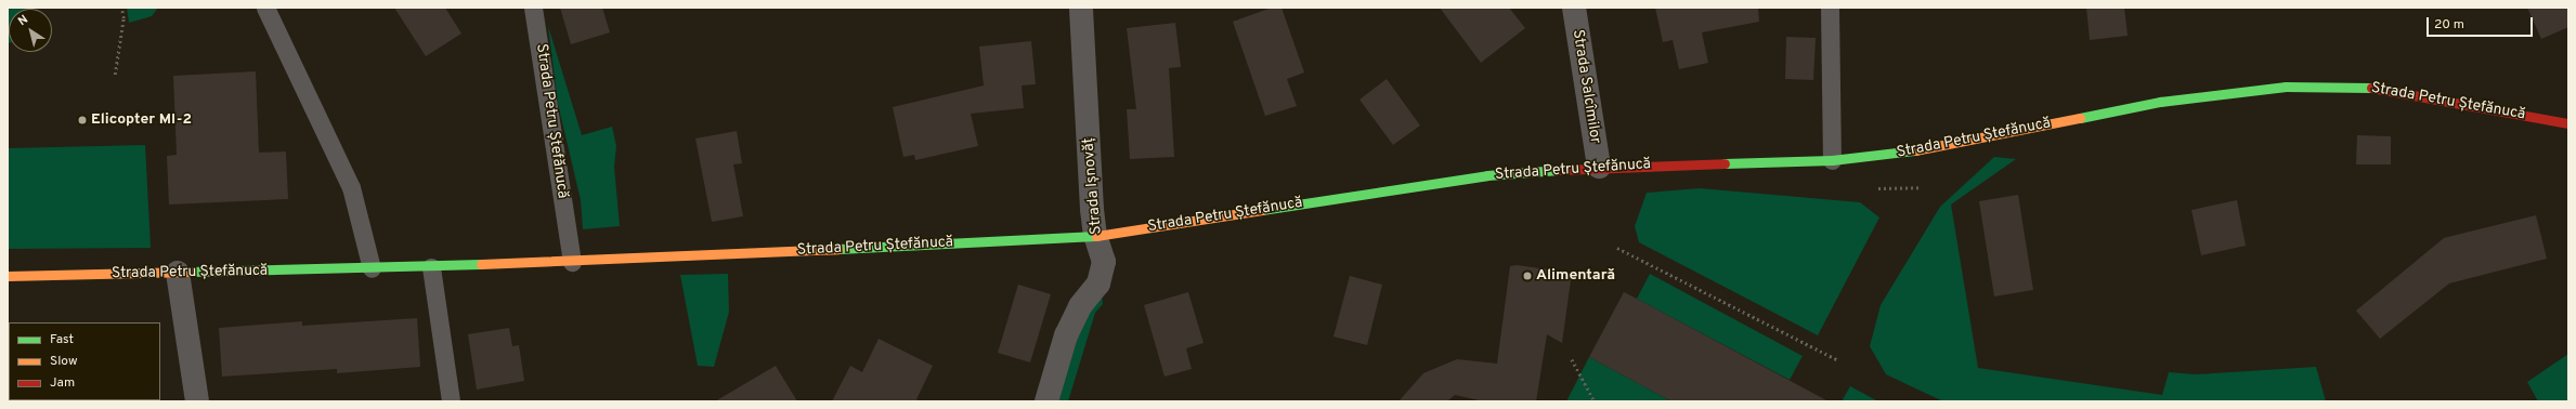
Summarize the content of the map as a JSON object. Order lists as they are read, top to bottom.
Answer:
{
  "streets": {
    "main road": ["Strada Petru Ștefănucă"],
    "street": ["Strada Salcîmilor", "Strada Ișnovăț"]
  },
  "crossings": [
    ["Strada Salcîmilor", "Strada Petru Ștefănucă"],
    ["Strada Petru Ștefănucă", "Strada Ișnovăț"]
  ],
  "places": ["Elicopter MI-2", "Alimentară"],
  "legend": ["Fast", "Slow", "Jam"],
  "scale_bar": "20 m",
  "north": "top left"
}
